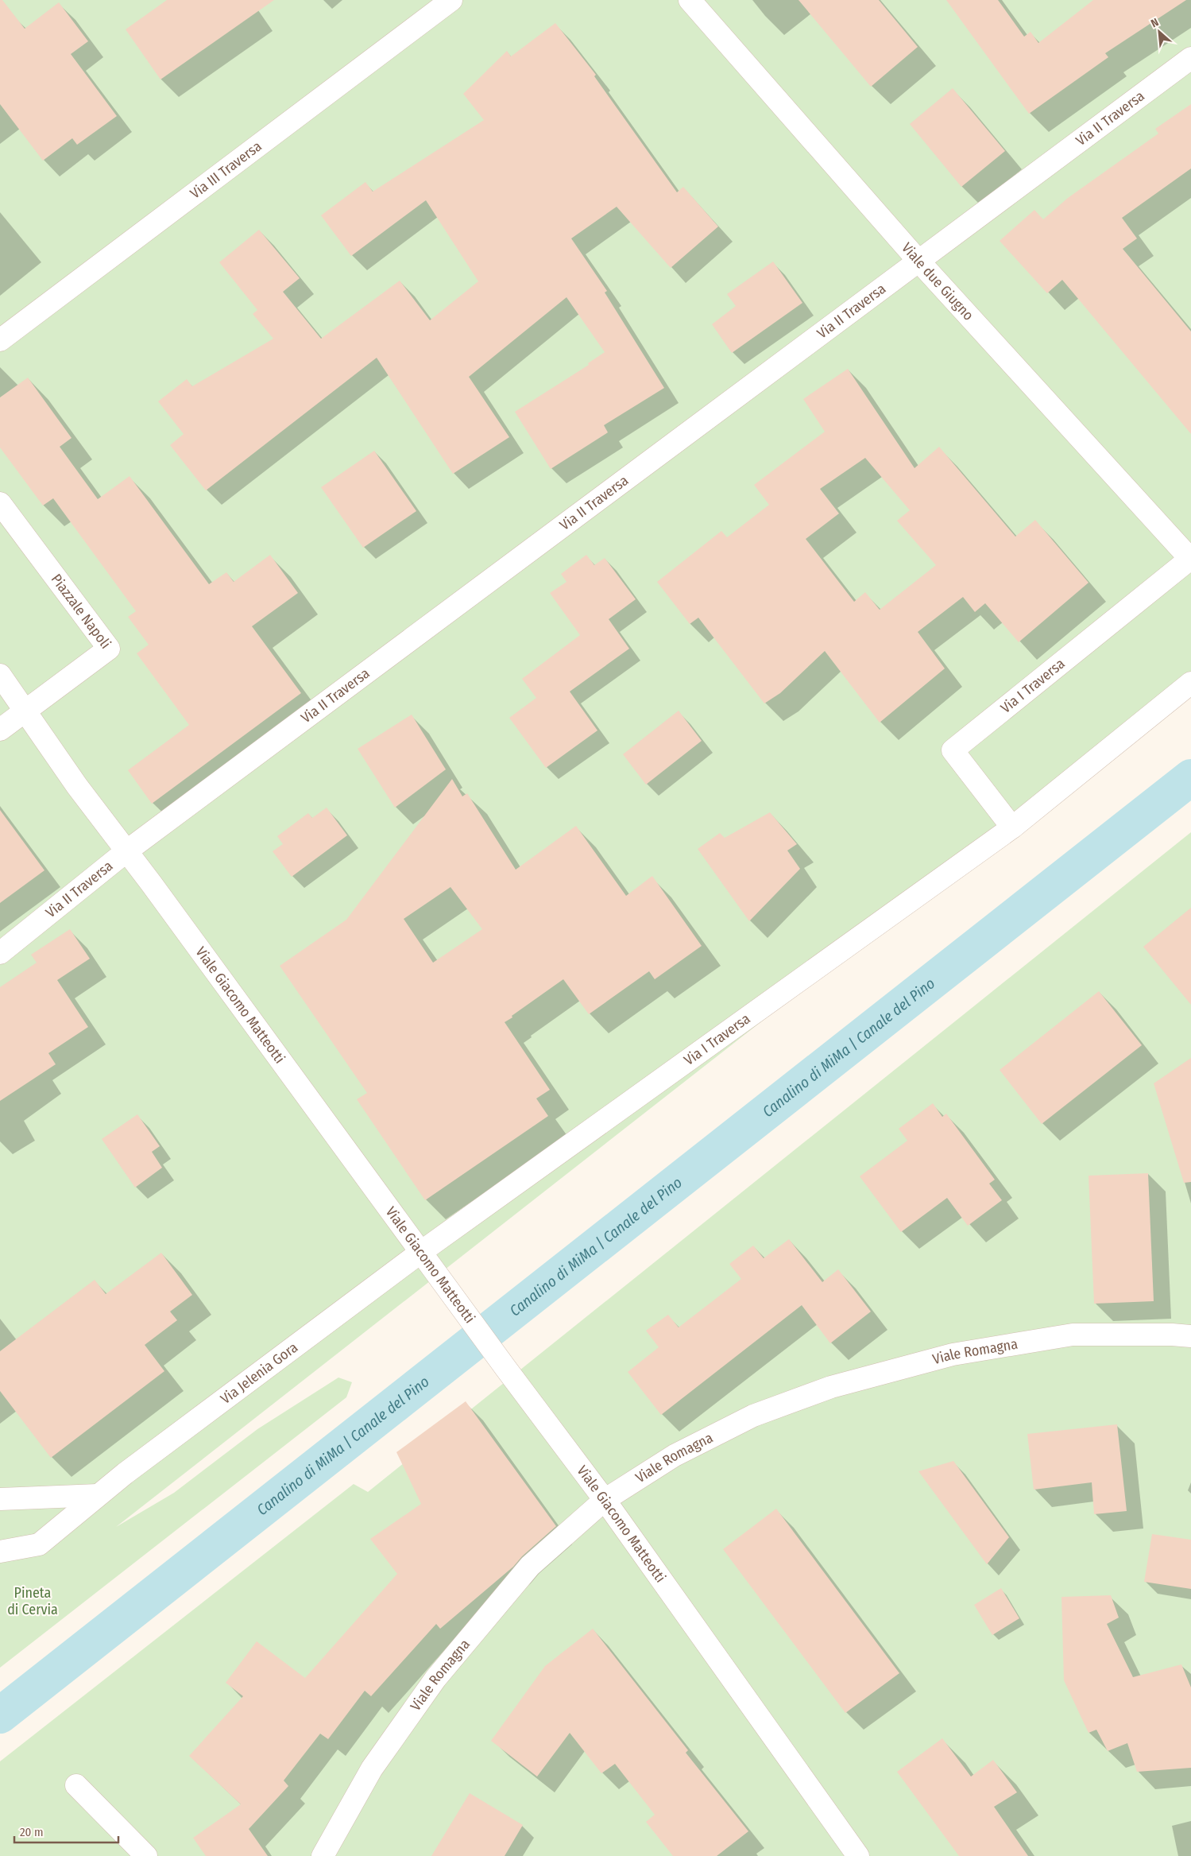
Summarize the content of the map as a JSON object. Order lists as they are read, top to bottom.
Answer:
{
  "streets": {
    "street": [
      "Via II Traversa",
      "Via III Traversa",
      "Viale due Giugno",
      "Piazzale Napoli",
      "Via I Traversa",
      "Viale Giacomo Matteotti",
      "Viale Romagna",
      "Via Jelenia Gora"
    ]
  },
  "crossings": [
    ["Via II Traversa", "Viale due Giugno"],
    ["Via II Traversa", "Viale Giacomo Matteotti"],
    ["Viale due Giugno", "Via I Traversa"],
    ["Piazzale Napoli", "Viale Giacomo Matteotti"],
    ["Via I Traversa", "Viale Giacomo Matteotti"],
    ["Via I Traversa", "Via Jelenia Gora"],
    ["Viale Giacomo Matteotti", "Viale Romagna"],
    ["Viale Giacomo Matteotti", "Via Jelenia Gora"]
  ],
  "water": ["Canalino di MiMa | Canale del Pino"],
  "parks": ["Pineta di Cervia"],
  "scale_bar": "20 m",
  "north": "top left"
}
